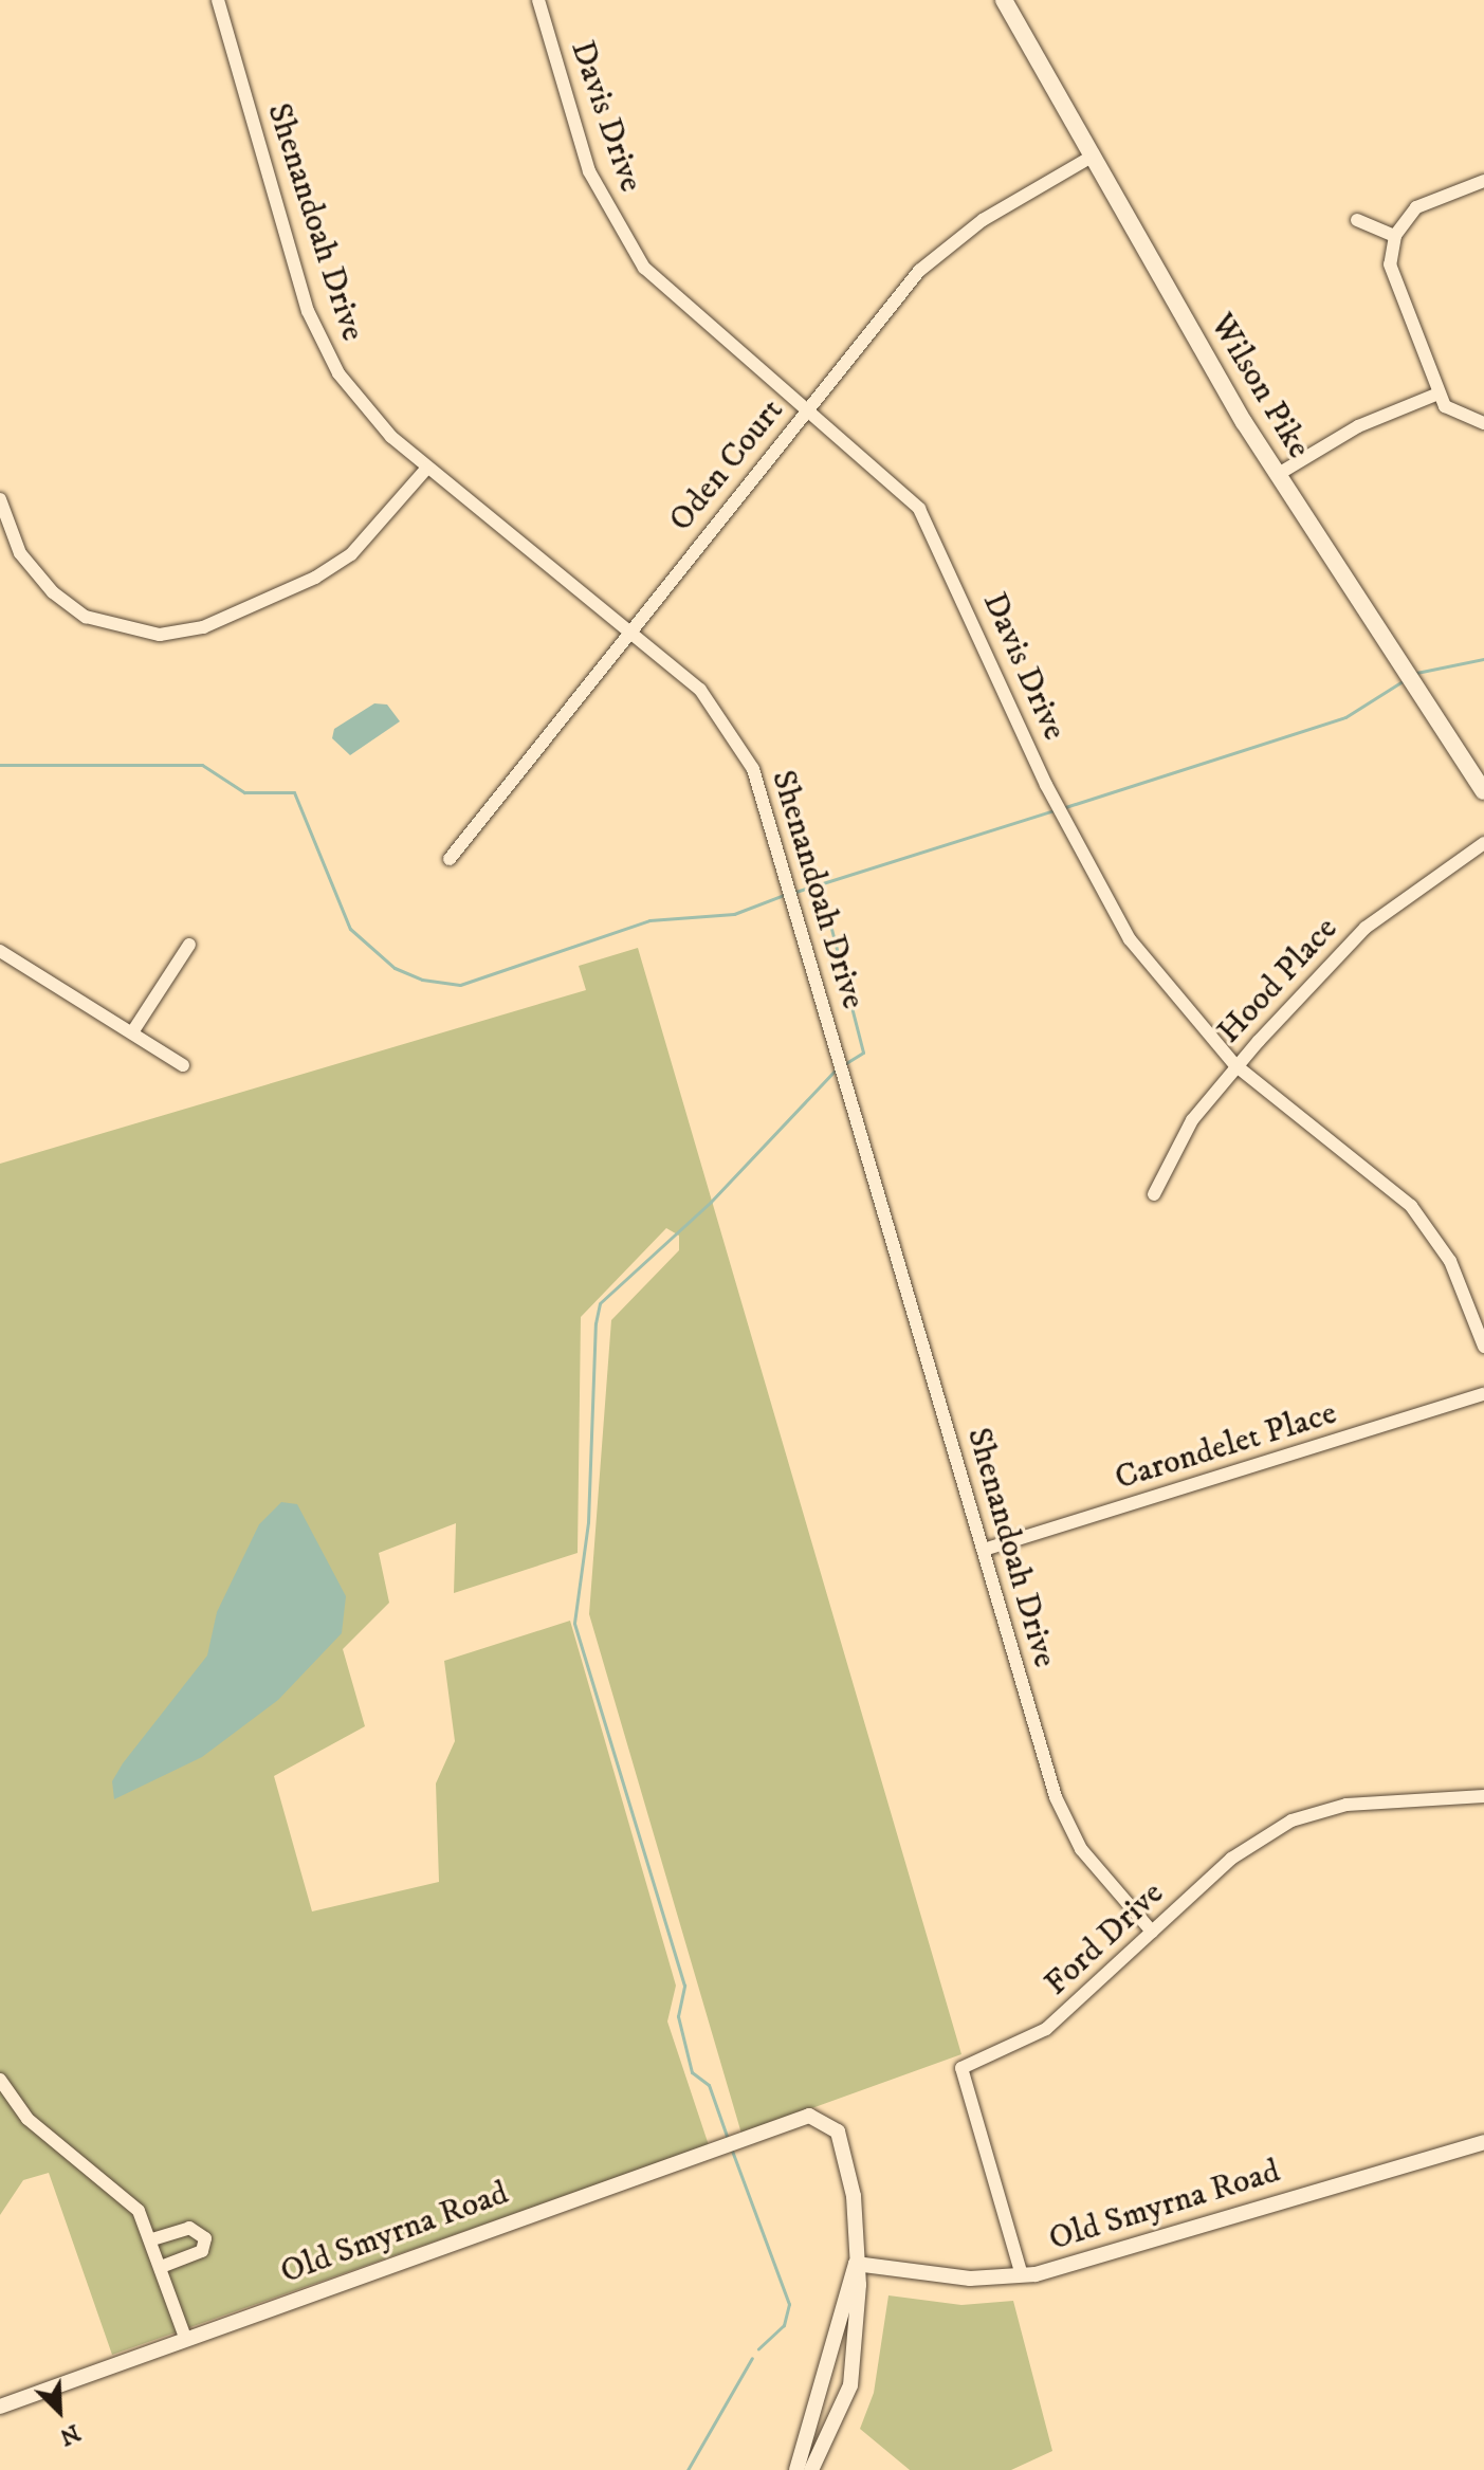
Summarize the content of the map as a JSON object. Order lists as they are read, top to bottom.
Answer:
{
  "streets": {
    "main road": ["Wilson Pike"],
    "street": [
      "Davis Drive",
      "Shenandoah Drive",
      "Oden Court",
      "Hood Place",
      "Carondelet Place",
      "Ford Drive",
      "Old Smyrna Road"
    ]
  },
  "crossings": [
    ["Davis Drive", "Oden Court"],
    ["Davis Drive", "Hood Place"],
    ["Shenandoah Drive", "Oden Court"],
    ["Shenandoah Drive", "Carondelet Place"],
    ["Shenandoah Drive", "Ford Drive"],
    ["Wilson Pike", "Oden Court"],
    ["Ford Drive", "Old Smyrna Road"]
  ],
  "north": "bottom right"
}
